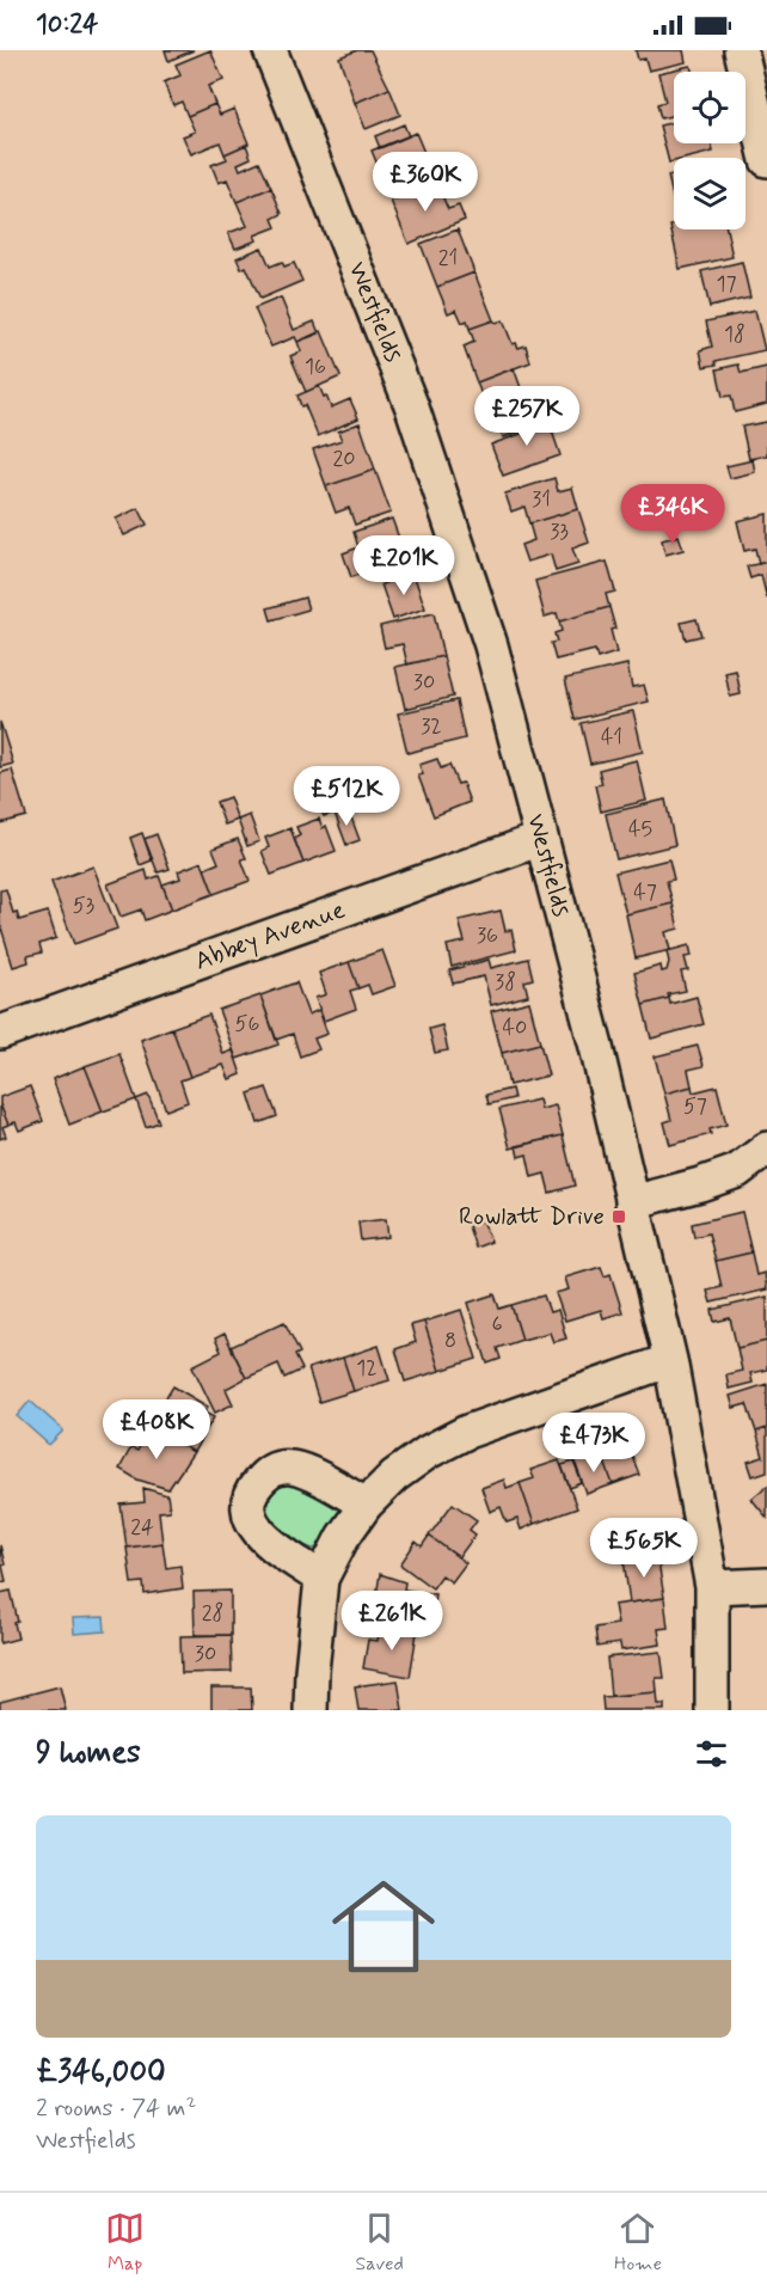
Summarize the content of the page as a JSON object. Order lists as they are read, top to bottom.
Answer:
{
  "streets": {
    "street": ["Westfields", "Abbey Avenue"]
  },
  "crossings": [
    ["Westfields", "Abbey Avenue"]
  ],
  "places": {
    "transit": ["Rowlatt Drive"]
  },
  "house_numbers": [
    "21",
    "17",
    "18",
    "16",
    "20",
    "31",
    "33",
    "30",
    "32",
    "41",
    "45",
    "47",
    "53",
    "36",
    "38",
    "56",
    "40",
    "57",
    "6",
    "8",
    "12",
    "24",
    "28",
    "30"
  ],
  "page": {
    "status": "10:24",
    "price": [
      "£360K",
      "£257K",
      "£346K",
      "£201K",
      "£512K",
      "£408K",
      "£473K",
      "£565K",
      "£261K"
    ],
    "heading": "9 homes",
    "list": [
      {
        "name": "£346,000",
        "note": "2 rooms · 74 m² · Westfields"
      }
    ],
    "tabs": ["Map", "Saved", "Home"]
  }
}
